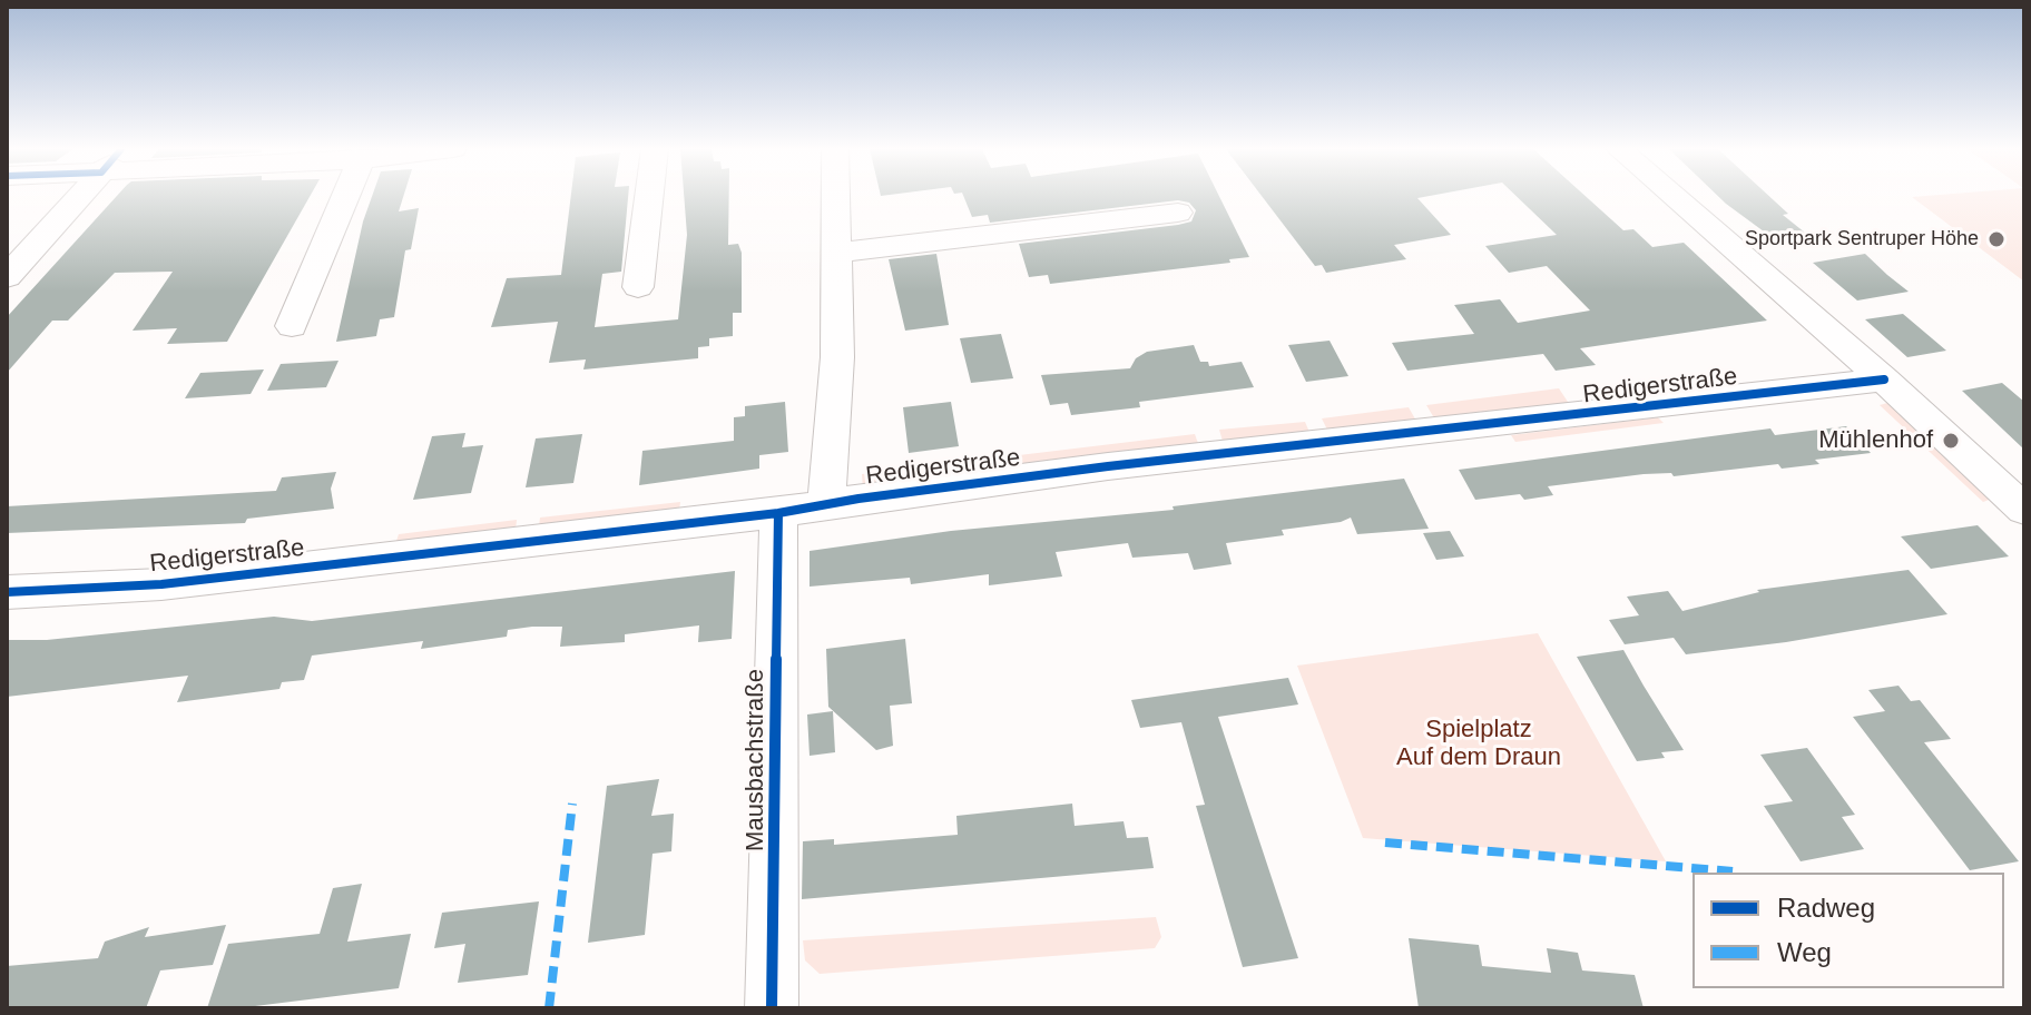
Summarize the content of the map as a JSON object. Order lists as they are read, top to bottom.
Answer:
{
  "streets": {
    "street": ["Redigerstraße", "Mausbachstraße"]
  },
  "crossings": [
    ["Redigerstraße", "Mausbachstraße"]
  ],
  "parks": ["Spielplatz Auf dem Draun"],
  "places": ["Sportpark Sentruper Höhe", "Mühlenhof"],
  "legend": ["Radweg", "Weg"]
}
